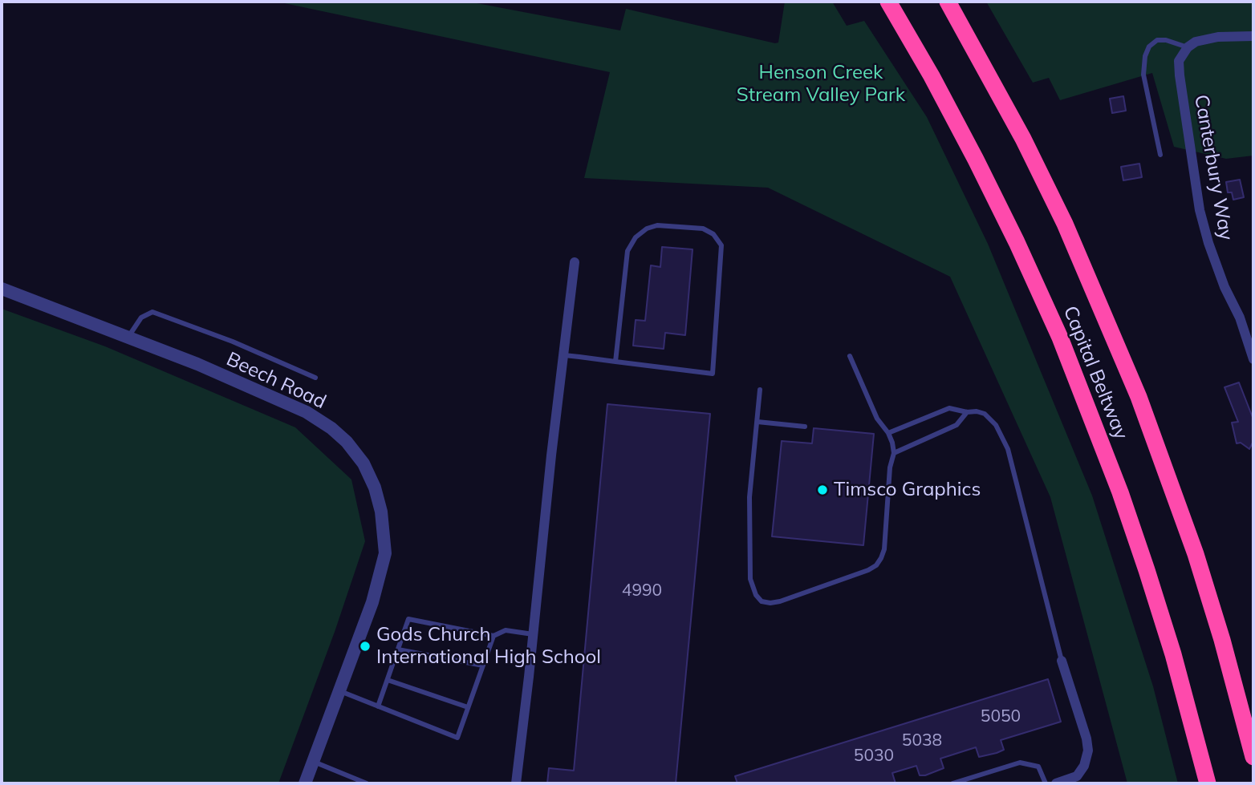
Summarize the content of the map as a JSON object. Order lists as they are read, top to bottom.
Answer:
{
  "streets": {
    "highway": ["Capital Beltway"],
    "street": ["Canterbury Way", "Beech Road"]
  },
  "parks": ["Henson Creek Stream Valley Park"],
  "places": ["Timsco Graphics", "Gods Church International High School"],
  "house_numbers": [
    "4990",
    "5050",
    "5038",
    "5030"
  ]
}
